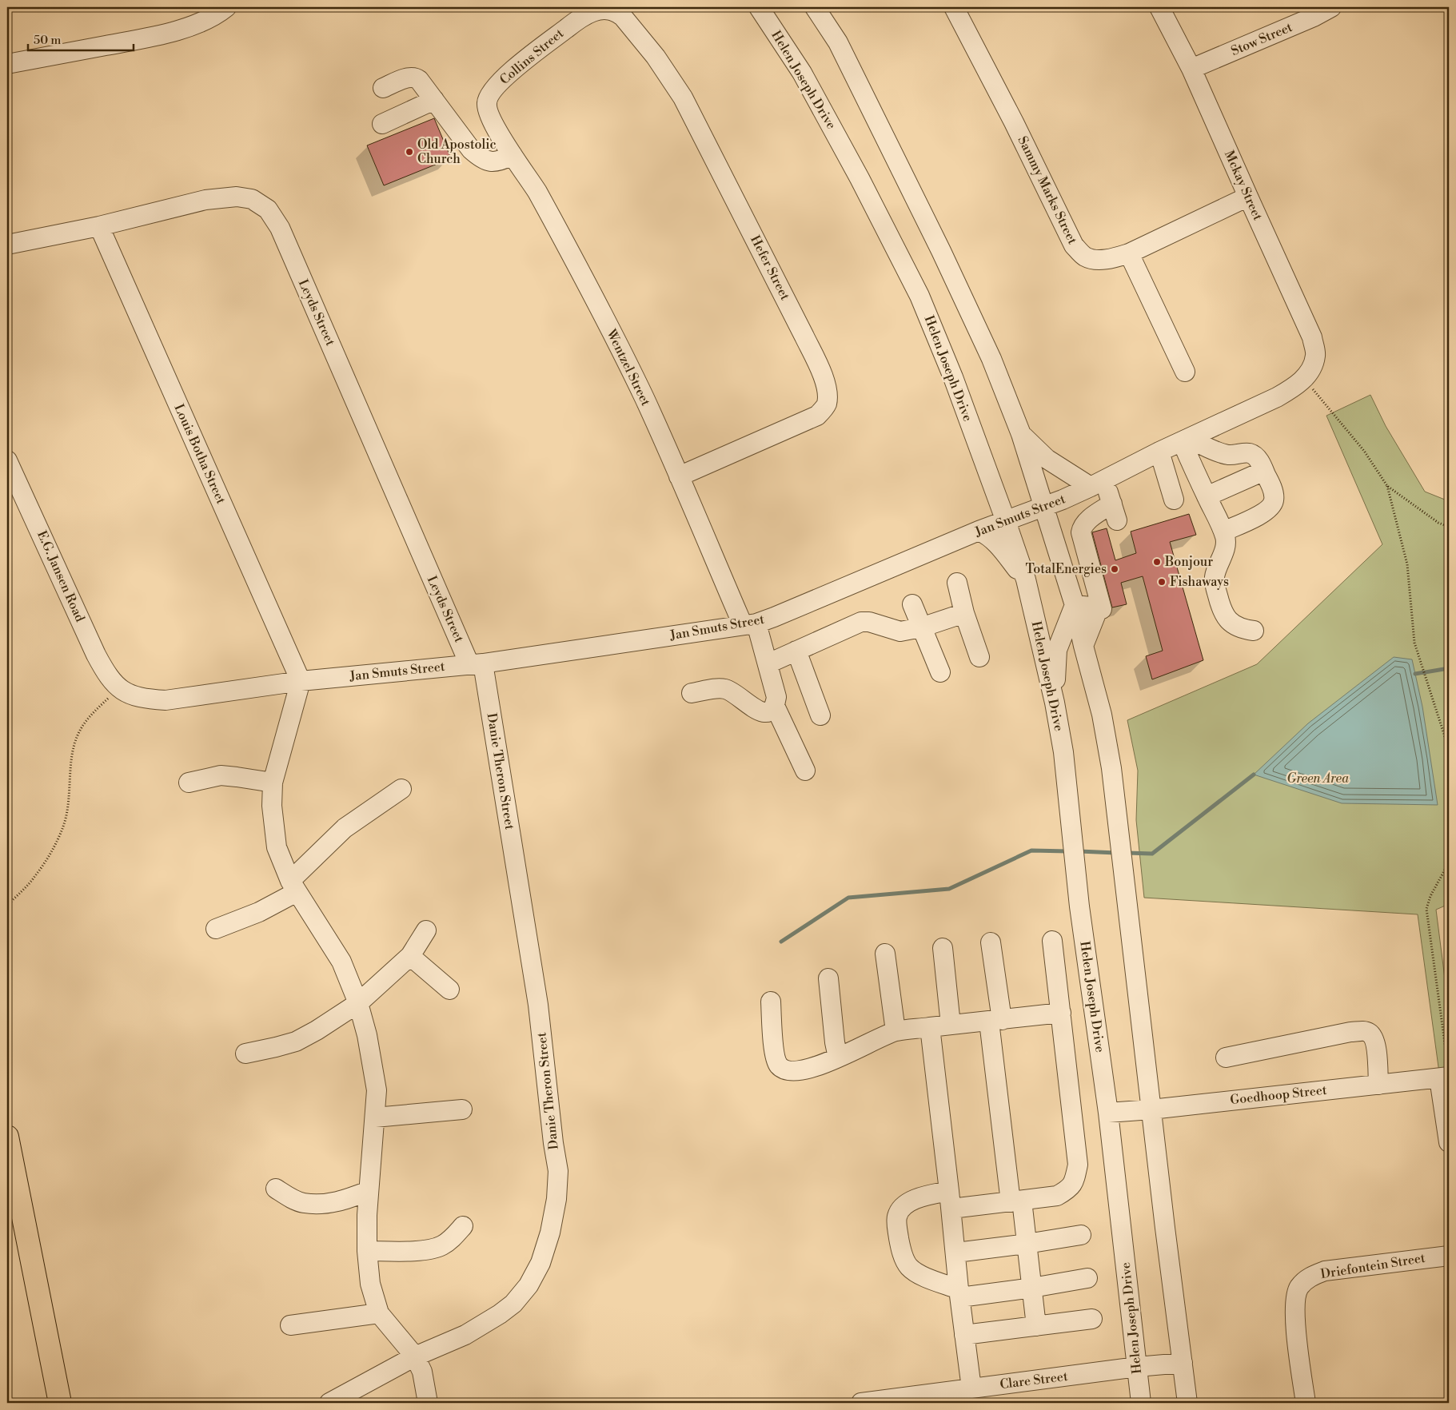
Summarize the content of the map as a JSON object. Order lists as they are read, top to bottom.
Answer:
{
  "streets": {
    "street": [
      "Stow Street",
      "Collins Street",
      "Helen Joseph Drive",
      "Mckay Street",
      "Sammy Marks Street",
      "Hefer Street",
      "Leyds Street",
      "Wentzel Street",
      "Louis Botha Street",
      "Jan Smuts Street",
      "E.G. Jansen Road",
      "Danie Theron Street",
      "Goedhoop Street",
      "Driefontein Street",
      "Clare Street"
    ]
  },
  "crossings": [
    ["Stow Street", "Mckay Street"],
    ["Collins Street", "Hefer Street"],
    ["Collins Street", "Wentzel Street"],
    ["Helen Joseph Drive", "Jan Smuts Street"],
    ["Helen Joseph Drive", "Goedhoop Street"],
    ["Helen Joseph Drive", "Clare Street"],
    ["Mckay Street", "Sammy Marks Street"],
    ["Mckay Street", "Jan Smuts Street"],
    ["Hefer Street", "Wentzel Street"],
    ["Leyds Street", "Louis Botha Street"],
    ["Leyds Street", "Jan Smuts Street"],
    ["Leyds Street", "Danie Theron Street"],
    ["Wentzel Street", "Jan Smuts Street"],
    ["Louis Botha Street", "Jan Smuts Street"],
    ["Jan Smuts Street", "E.G. Jansen Road"],
    ["Jan Smuts Street", "Danie Theron Street"]
  ],
  "parks": ["Green Area"],
  "places": [
    "Old Apostolic Church",
    "Bonjour",
    "TotalEnergies",
    "Fishaways"
  ],
  "scale_bar": "50 m"
}
